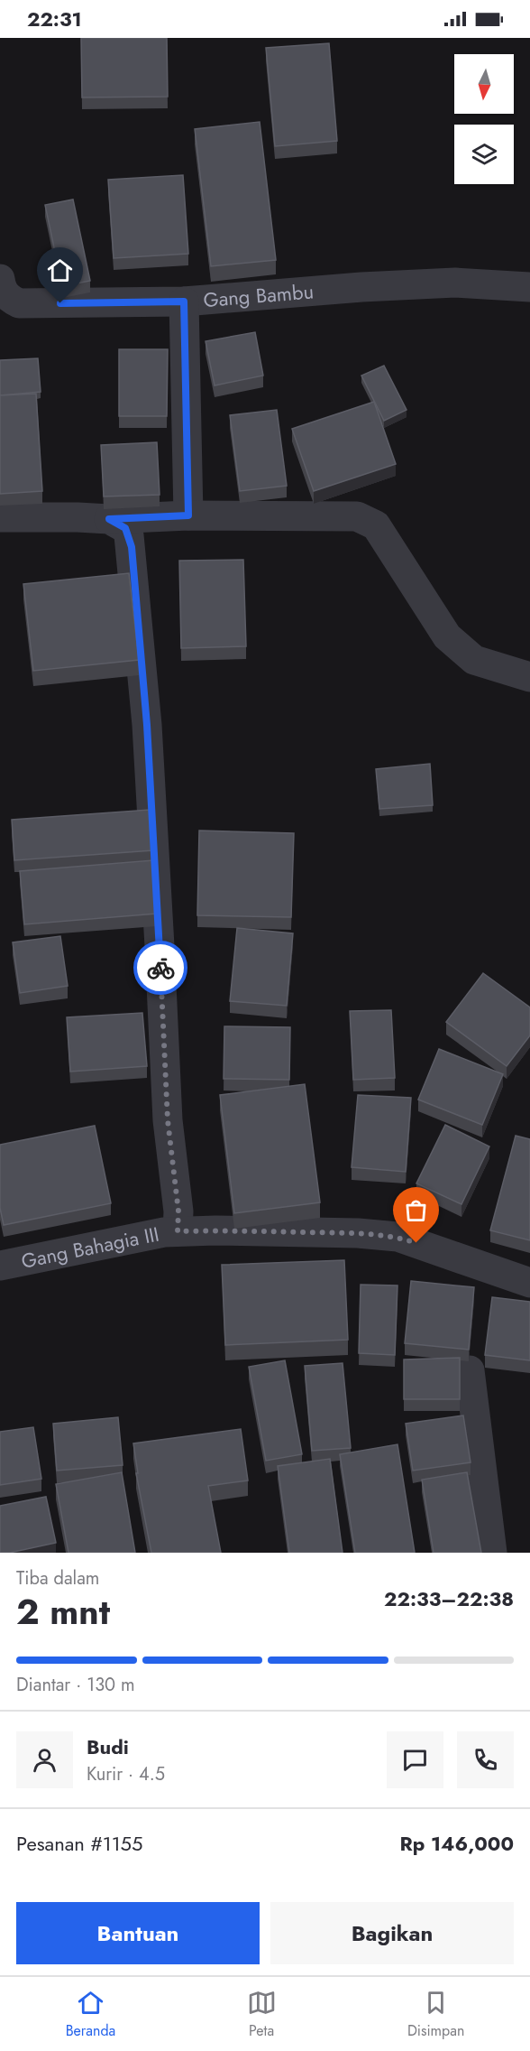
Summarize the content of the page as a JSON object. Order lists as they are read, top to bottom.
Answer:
{
  "streets": {
    "street": ["Gang Bambu", "Gang Bahagia III"]
  },
  "north": "bottom",
  "page": {
    "status": "22:31",
    "heading": ["2 mnt", "Tiba dalam", "22:33–22:38"],
    "panel": [
      "Budi",
      "Kurir · 4.5",
      "Pesanan #1155",
      "Rp 146,000"
    ],
    "bar": "Diantar · 130 m",
    "buttons": ["Bantuan", "Bagikan"],
    "tabs": ["Beranda", "Peta", "Disimpan"]
  }
}
